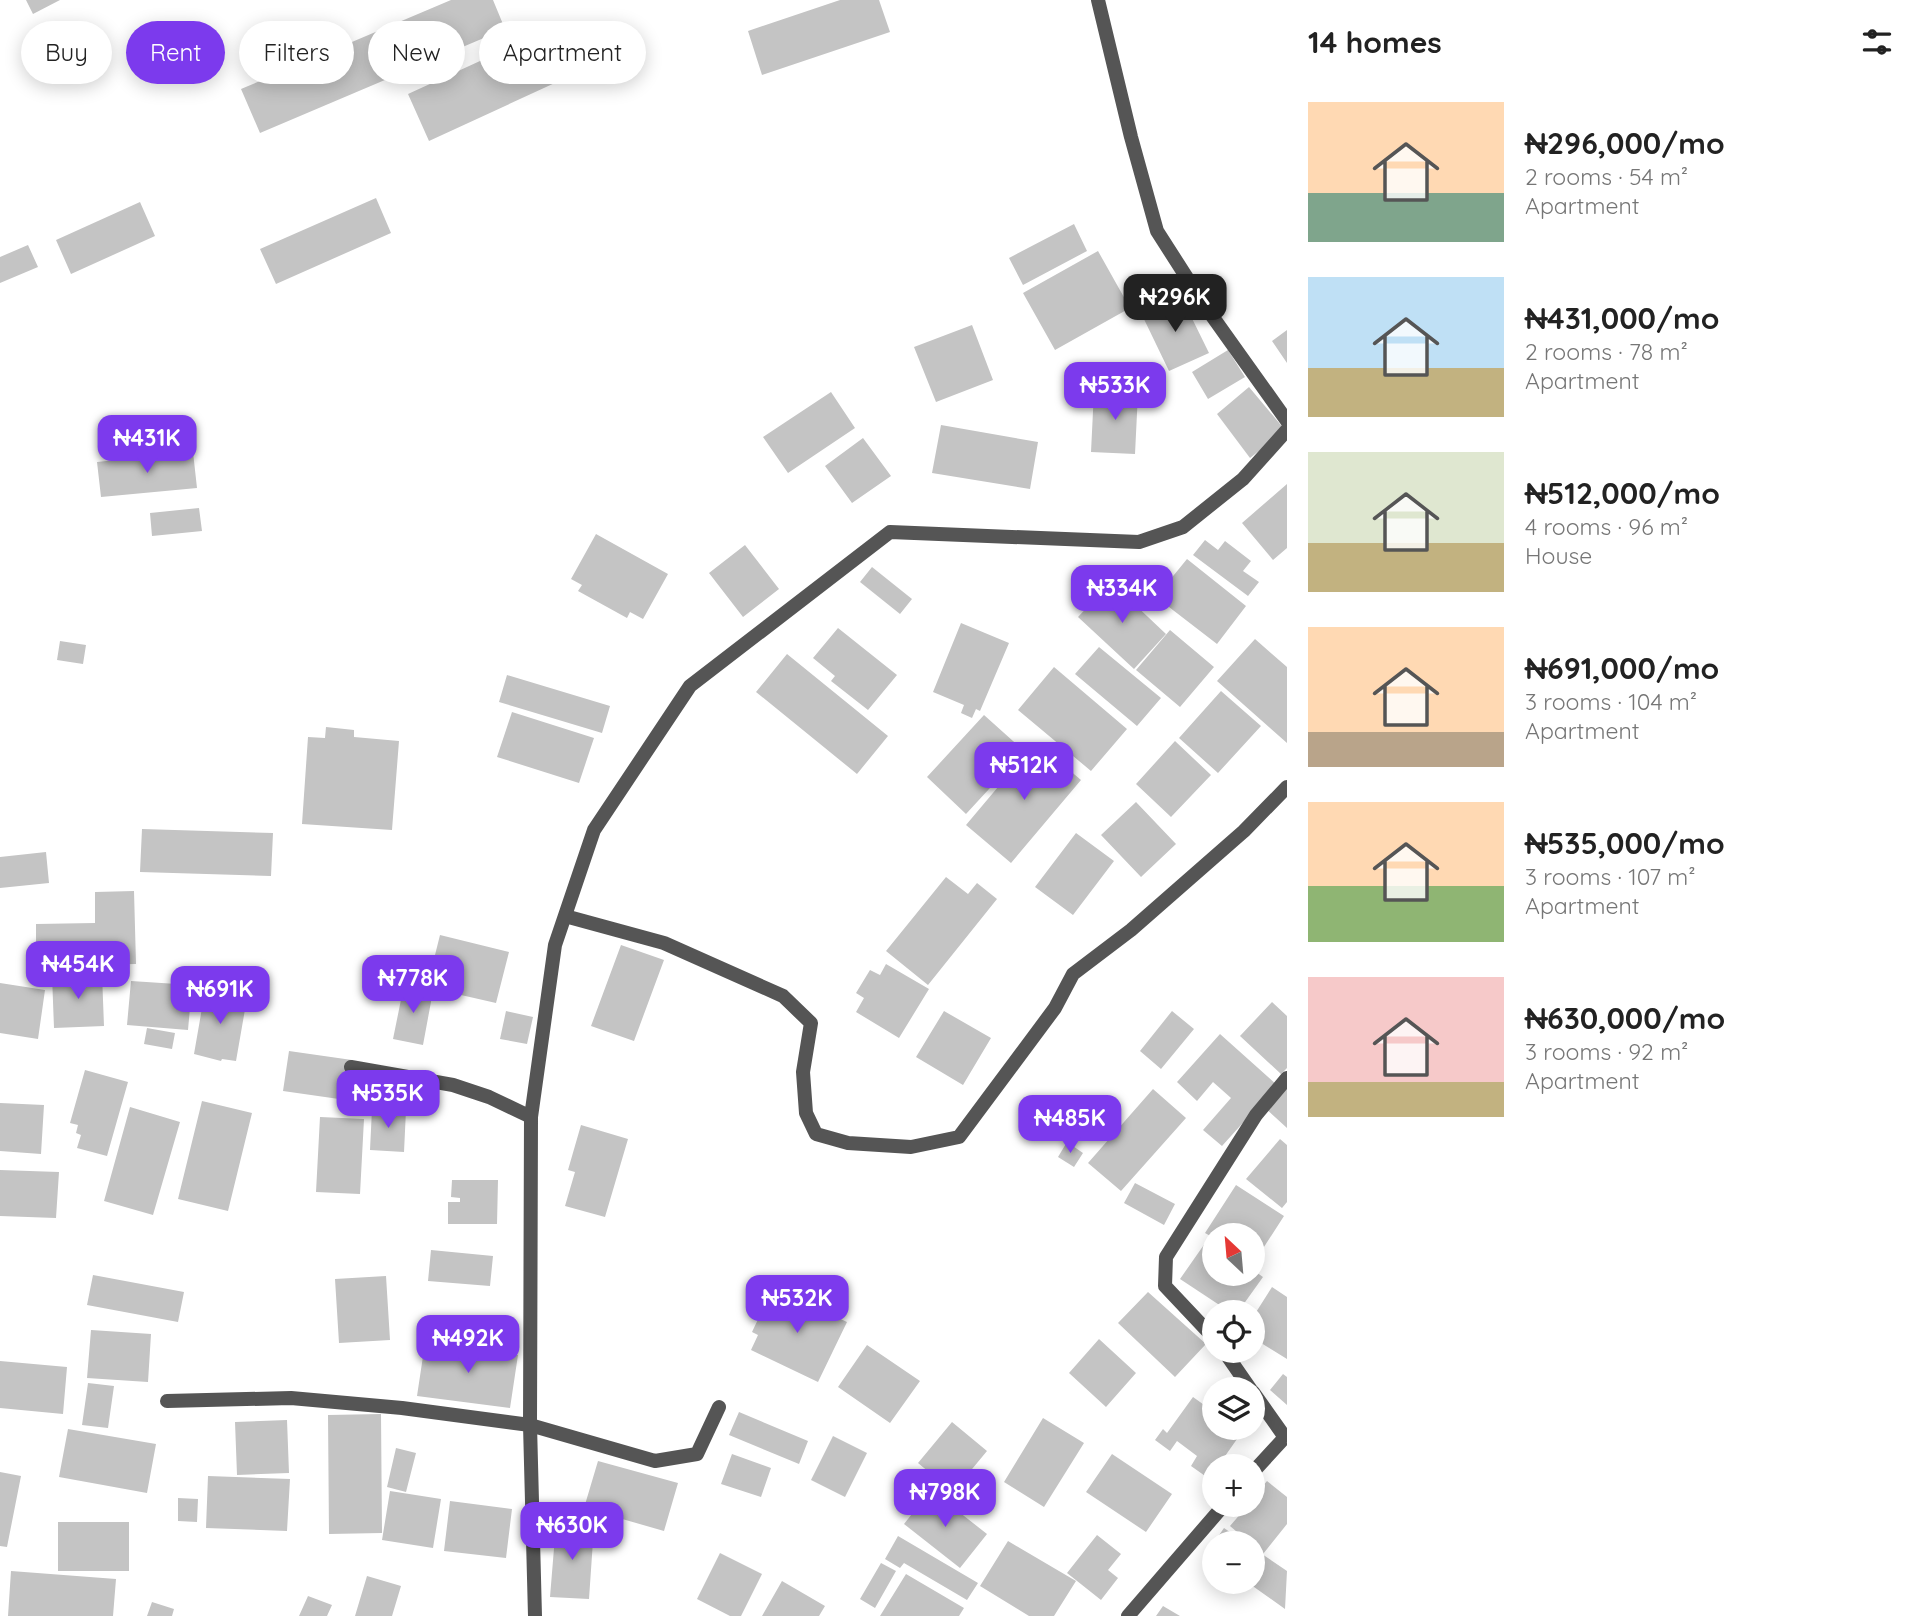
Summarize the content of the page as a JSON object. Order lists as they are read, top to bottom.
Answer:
{
  "north": "top left",
  "page": {
    "heading": "14 homes",
    "chip": [
      "Buy",
      "Rent",
      "Filters",
      "New",
      "Apartment"
    ],
    "list": [
      {
        "name": "₦296,000/mo",
        "note": "2 rooms · 54 m² · Apartment"
      },
      {
        "name": "₦431,000/mo",
        "note": "2 rooms · 78 m² · Apartment"
      },
      {
        "name": "₦512,000/mo",
        "note": "4 rooms · 96 m² · House"
      },
      {
        "name": "₦691,000/mo",
        "note": "3 rooms · 104 m² · Apartment"
      },
      {
        "name": "₦535,000/mo",
        "note": "3 rooms · 107 m² · Apartment"
      },
      {
        "name": "₦630,000/mo",
        "note": "3 rooms · 92 m² · Apartment"
      }
    ],
    "price": [
      "₦296K",
      "₦533K",
      "₦431K",
      "₦334K",
      "₦512K",
      "₦454K",
      "₦778K",
      "₦691K",
      "₦535K",
      "₦485K",
      "₦532K",
      "₦492K",
      "₦798K",
      "₦630K"
    ],
    "map_buttons": ["+", "−"]
  }
}
